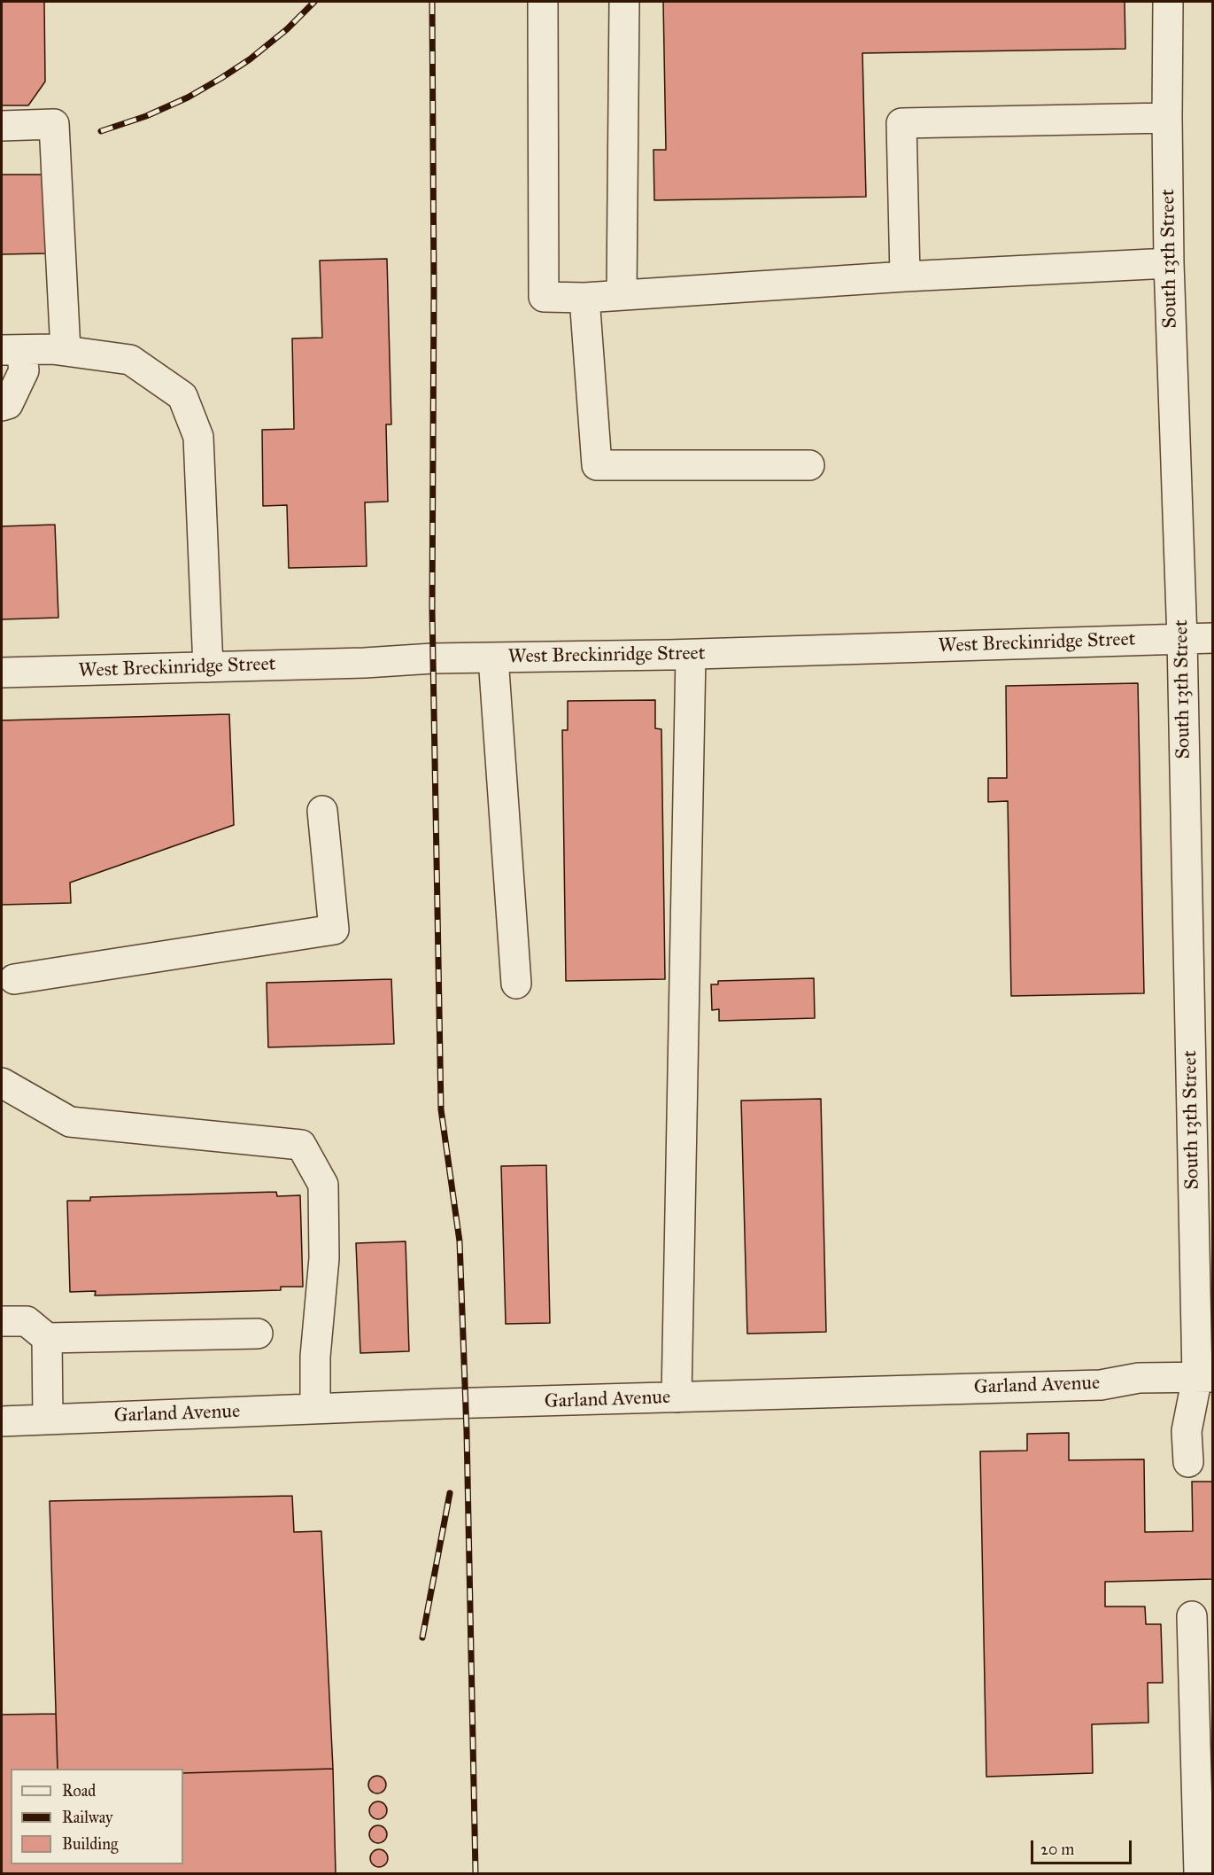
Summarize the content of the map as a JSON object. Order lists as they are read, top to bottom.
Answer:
{
  "streets": {
    "street": ["South 13th Street", "West Breckinridge Street", "Garland Avenue"]
  },
  "crossings": [
    ["South 13th Street", "West Breckinridge Street"],
    ["South 13th Street", "Garland Avenue"]
  ],
  "legend": ["Road", "Railway", "Building"],
  "scale_bar": "20 m"
}
